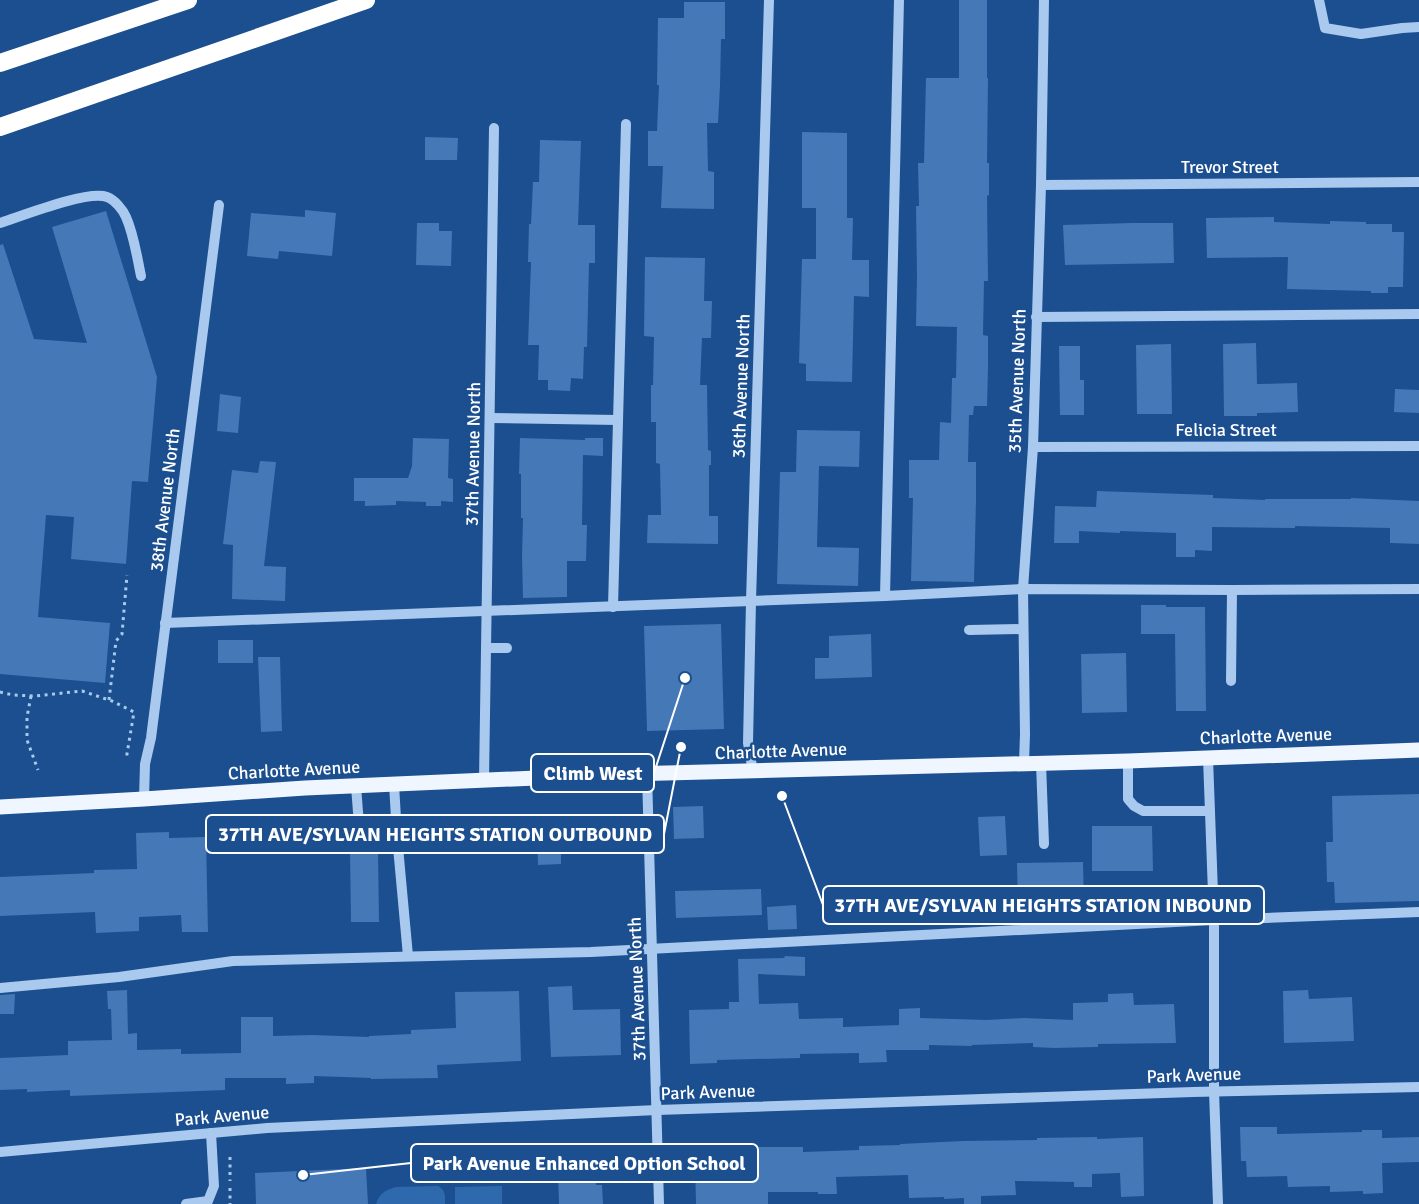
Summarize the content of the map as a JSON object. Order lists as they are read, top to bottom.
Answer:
{
  "streets": {
    "main road": ["Charlotte Avenue"],
    "street": [
      "Trevor Street",
      "35th Avenue North",
      "36th Avenue North",
      "Felicia Street",
      "37th Avenue North",
      "38th Avenue North",
      "Park Avenue"
    ]
  },
  "crossings": [
    ["Trevor Street", "35th Avenue North"],
    ["35th Avenue North", "Felicia Street"],
    ["35th Avenue North", "Charlotte Avenue"],
    ["36th Avenue North", "Charlotte Avenue"],
    ["37th Avenue North", "Charlotte Avenue"],
    ["37th Avenue North", "Park Avenue"],
    ["38th Avenue North", "Charlotte Avenue"]
  ],
  "places": [
    "Climb West",
    "37TH AVE/SYLVAN HEIGHTS STATION OUTBOUND",
    "37TH AVE/SYLVAN HEIGHTS STATION INBOUND",
    "Park Avenue Enhanced Option School"
  ]
}
